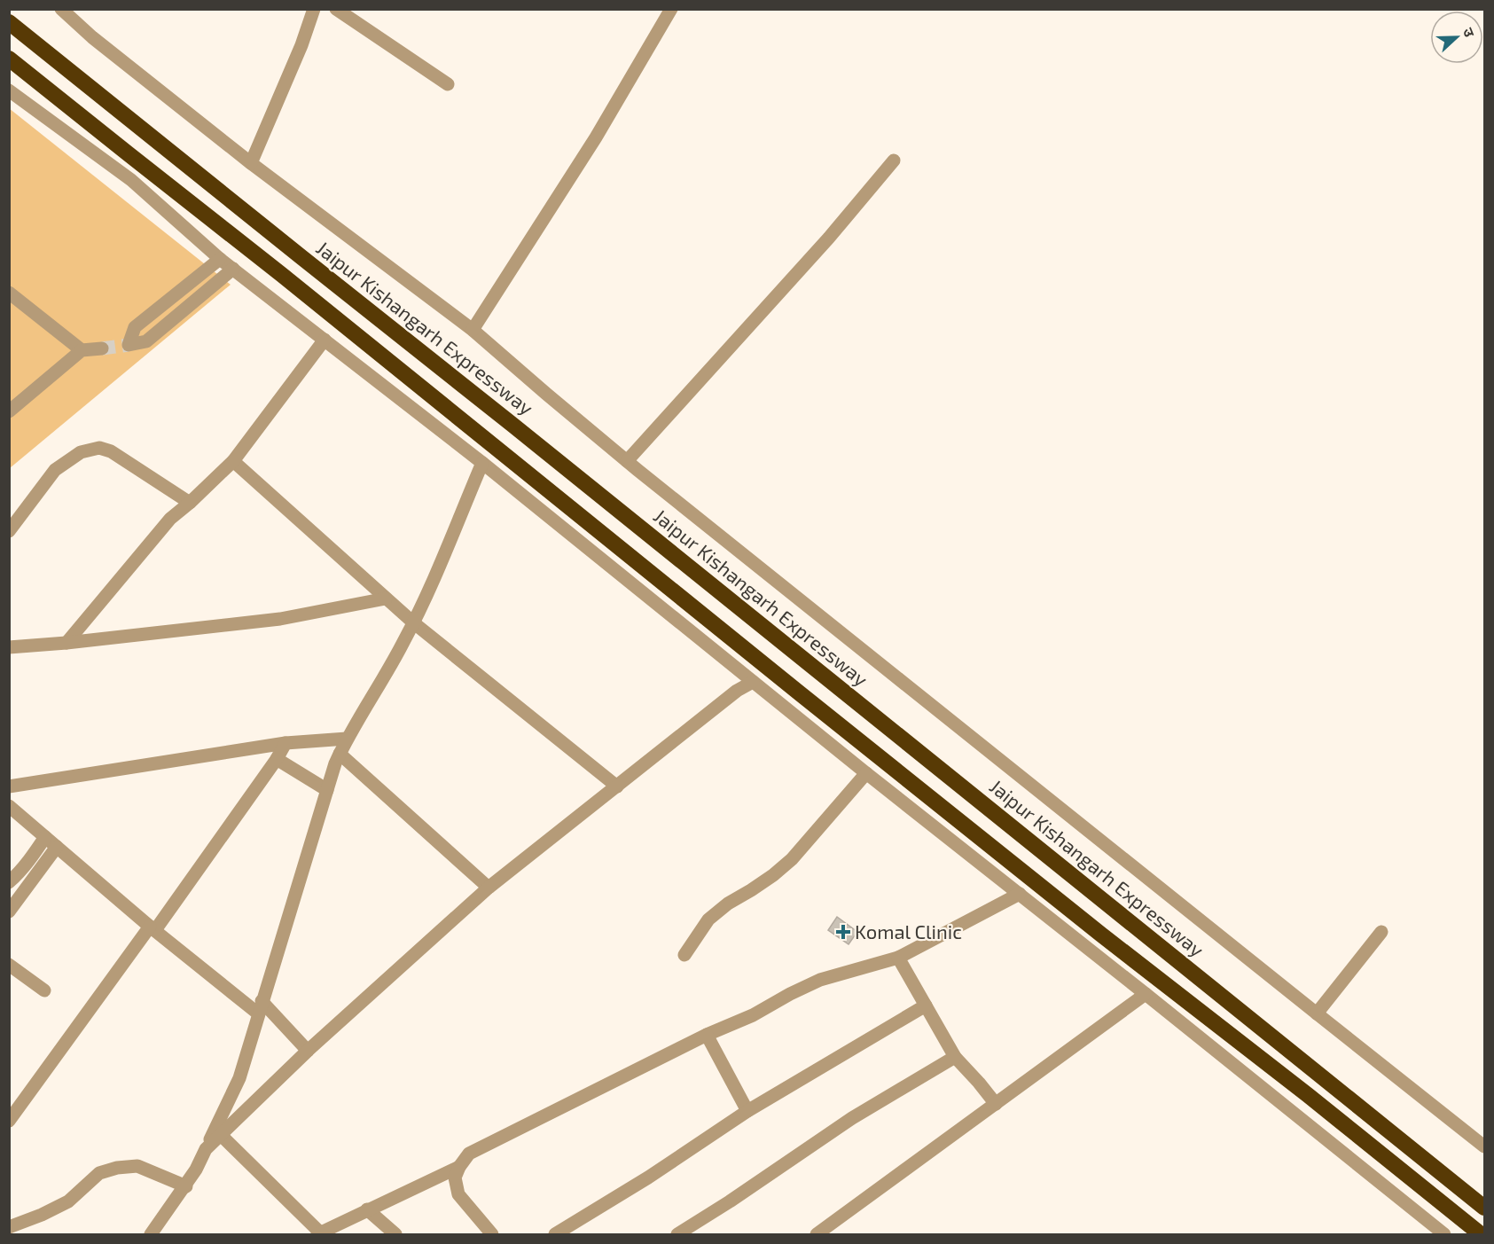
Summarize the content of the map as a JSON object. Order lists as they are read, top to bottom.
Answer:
{
  "streets": {
    "highway": ["Jaipur Kishangarh Expressway"]
  },
  "places": {
    "health": ["Komal Clinic"]
  },
  "north": "right"
}
